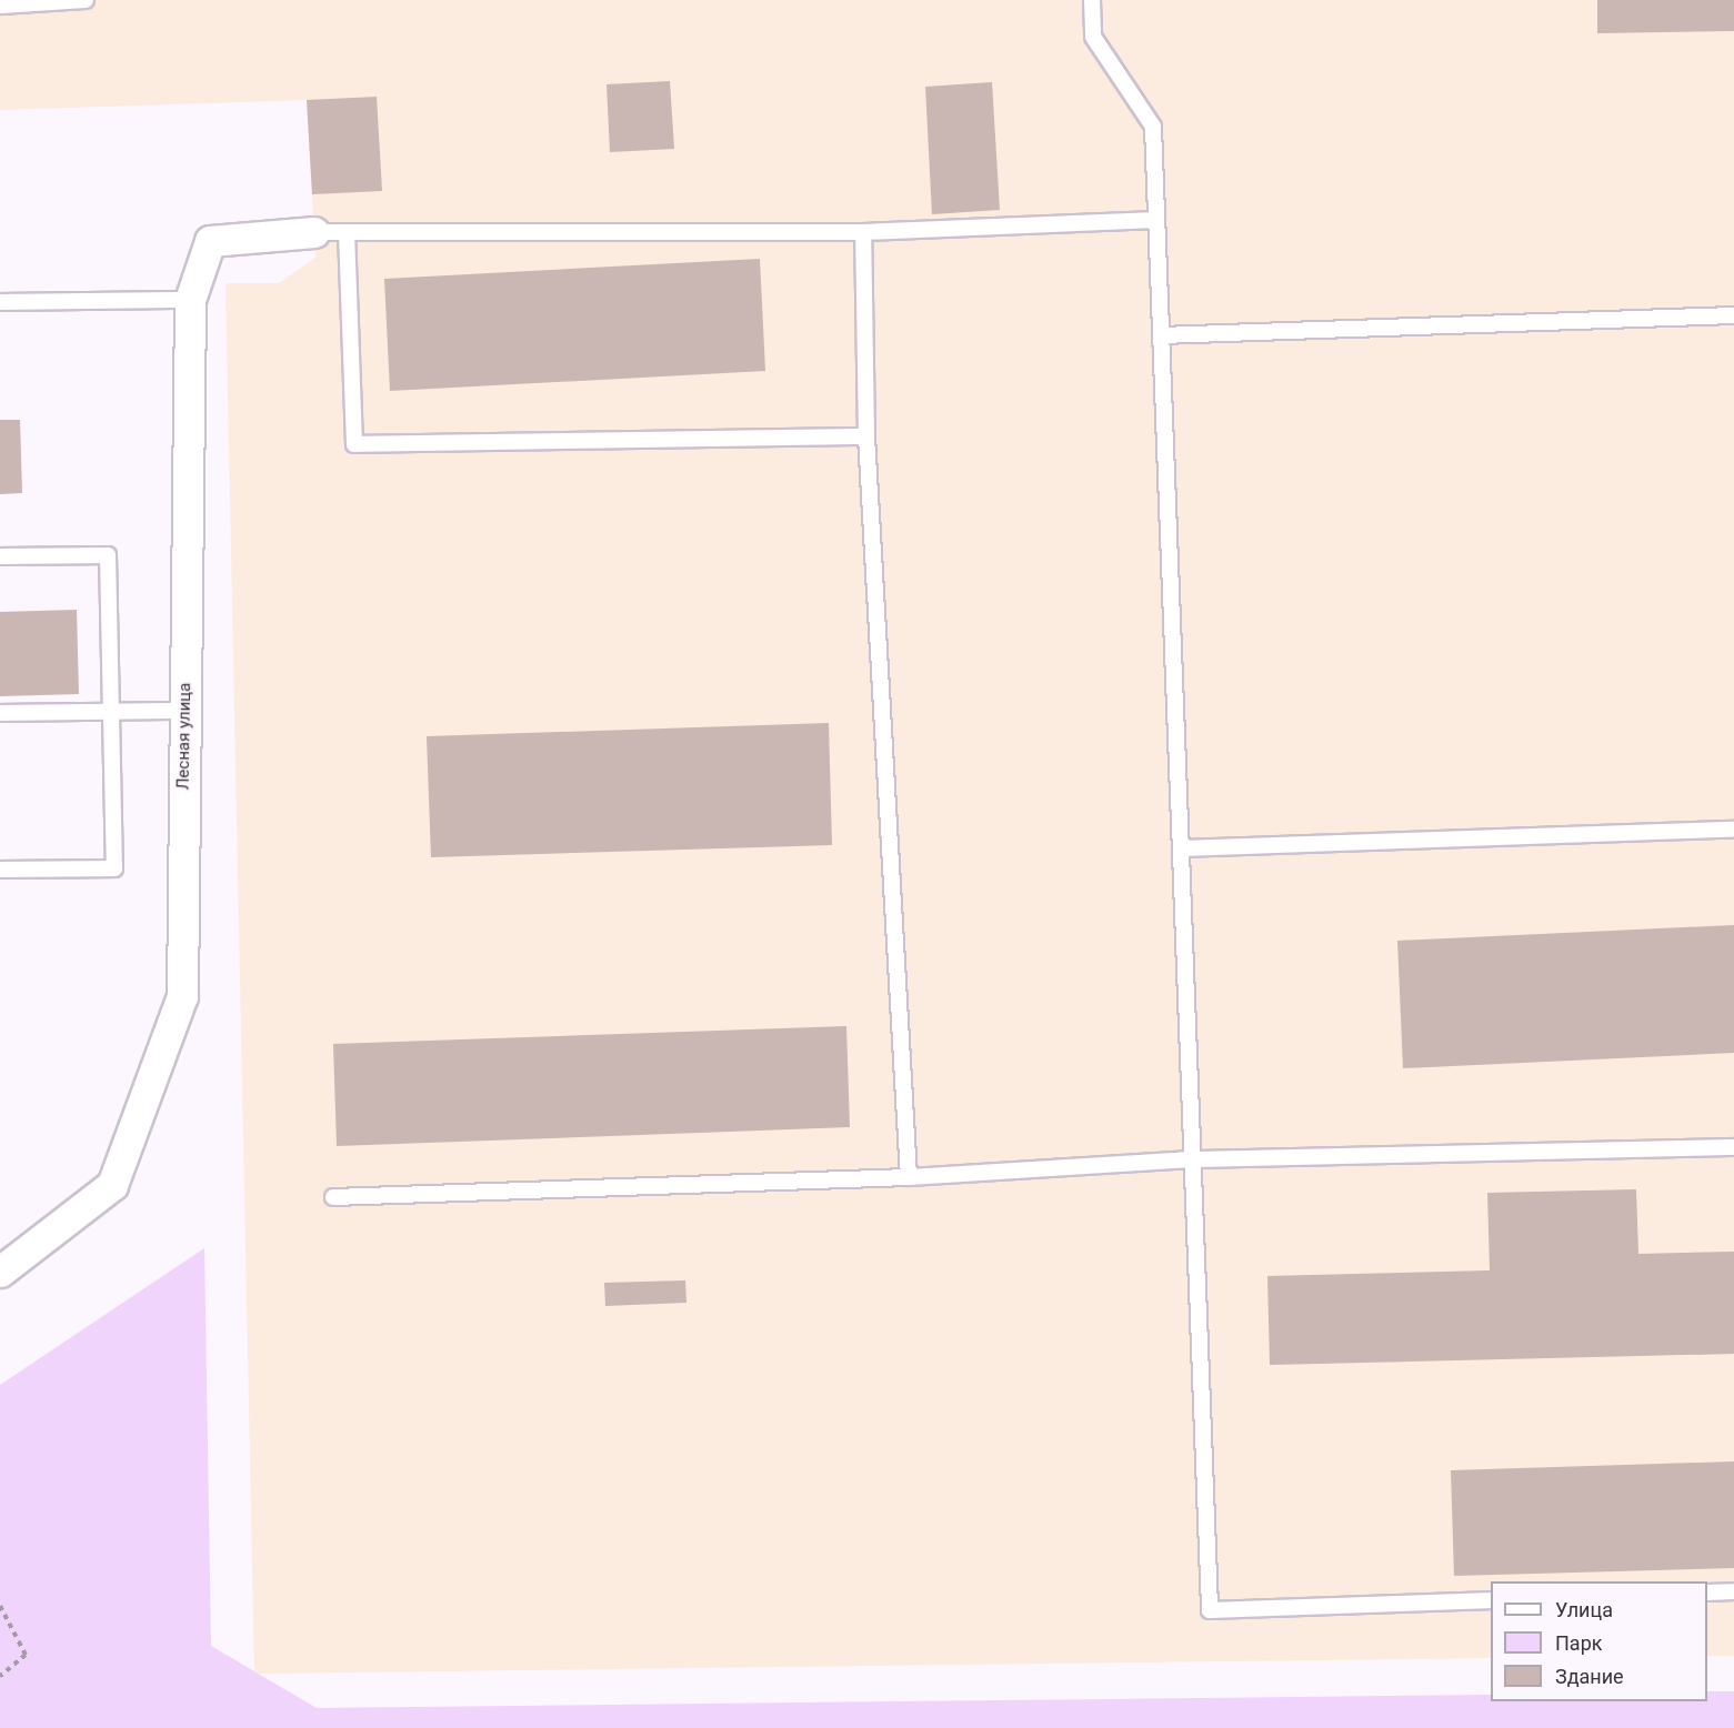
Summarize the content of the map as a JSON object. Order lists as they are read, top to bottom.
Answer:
{
  "streets": {
    "street": ["Лесная улица"]
  },
  "legend": ["Улица", "Парк", "Здание"]
}
